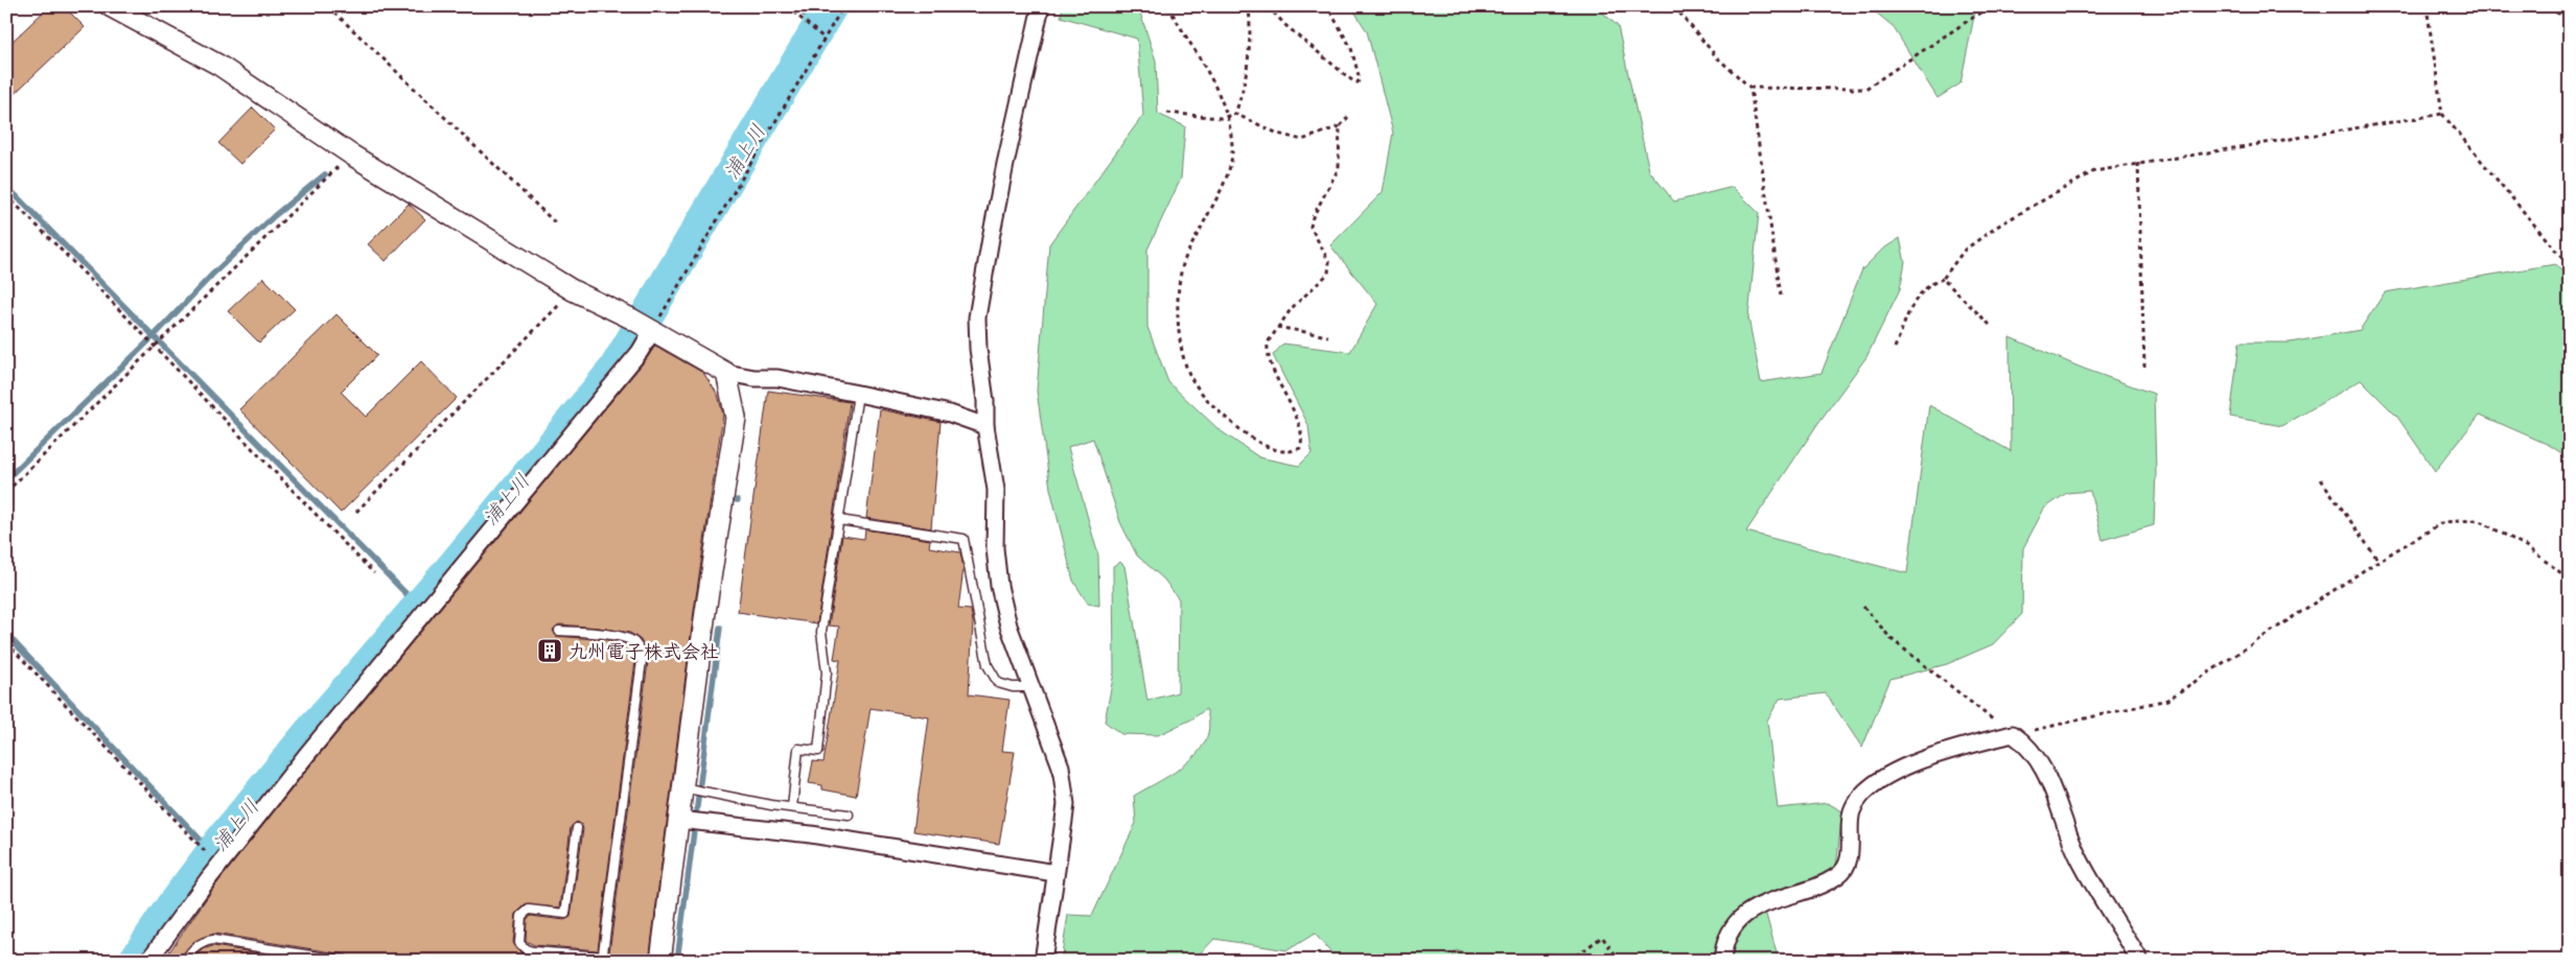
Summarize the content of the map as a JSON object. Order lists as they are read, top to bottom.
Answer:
{
  "water": ["浦上川"],
  "places": {
    "building": ["九州電子株式会社"]
  }
}
